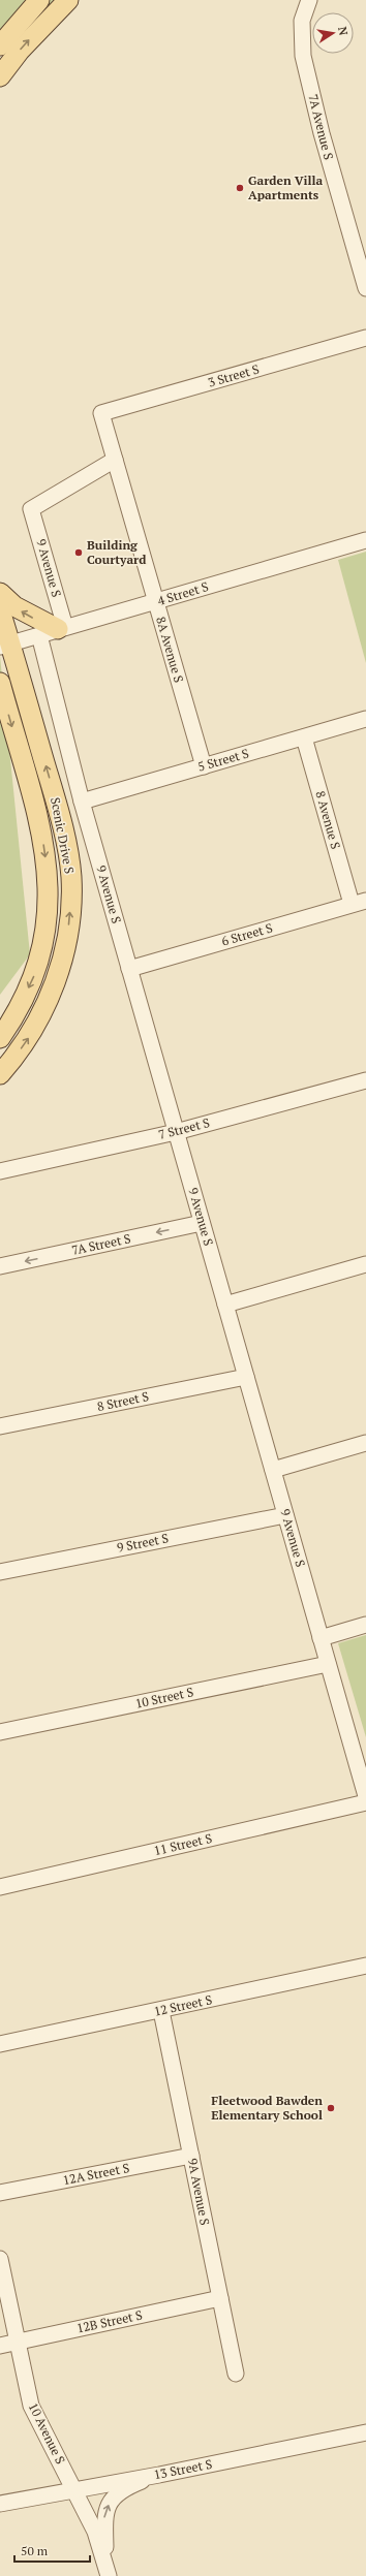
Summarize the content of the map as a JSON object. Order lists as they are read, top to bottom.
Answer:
{
  "streets": {
    "main road": ["Scenic Drive S"],
    "street": [
      "7A Avenue S",
      "3 Street S",
      "9 Avenue S",
      "4 Street S",
      "8A Avenue S",
      "5 Street S",
      "8 Avenue S",
      "6 Street S",
      "7 Street S",
      "7A Street S",
      "8 Street S",
      "9 Street S",
      "10 Street S",
      "11 Street S",
      "12 Street S",
      "12A Street S",
      "9A Avenue S",
      "12B Street S",
      "10 Avenue S",
      "13 Street S"
    ]
  },
  "crossings": [
    ["3 Street S", "8A Avenue S"],
    ["9 Avenue S", "4 Street S"],
    ["9 Avenue S", "8A Avenue S"],
    ["9 Avenue S", "5 Street S"],
    ["9 Avenue S", "6 Street S"],
    ["9 Avenue S", "7 Street S"],
    ["9 Avenue S", "7A Street S"],
    ["9 Avenue S", "8 Street S"],
    ["9 Avenue S", "9 Street S"],
    ["9 Avenue S", "10 Street S"],
    ["4 Street S", "8A Avenue S"],
    ["4 Street S", "Scenic Drive S"],
    ["8A Avenue S", "5 Street S"],
    ["5 Street S", "8 Avenue S"],
    ["8 Avenue S", "6 Street S"],
    ["12 Street S", "9A Avenue S"],
    ["12A Street S", "9A Avenue S"],
    ["9A Avenue S", "12B Street S"],
    ["12B Street S", "10 Avenue S"],
    ["10 Avenue S", "13 Street S"]
  ],
  "one_way": ["7A Street S"],
  "places": ["Garden Villa Apartments", "Building Courtyard", "Fleetwood Bawden Elementary School"],
  "scale_bar": "50 m",
  "north": "right"
}
